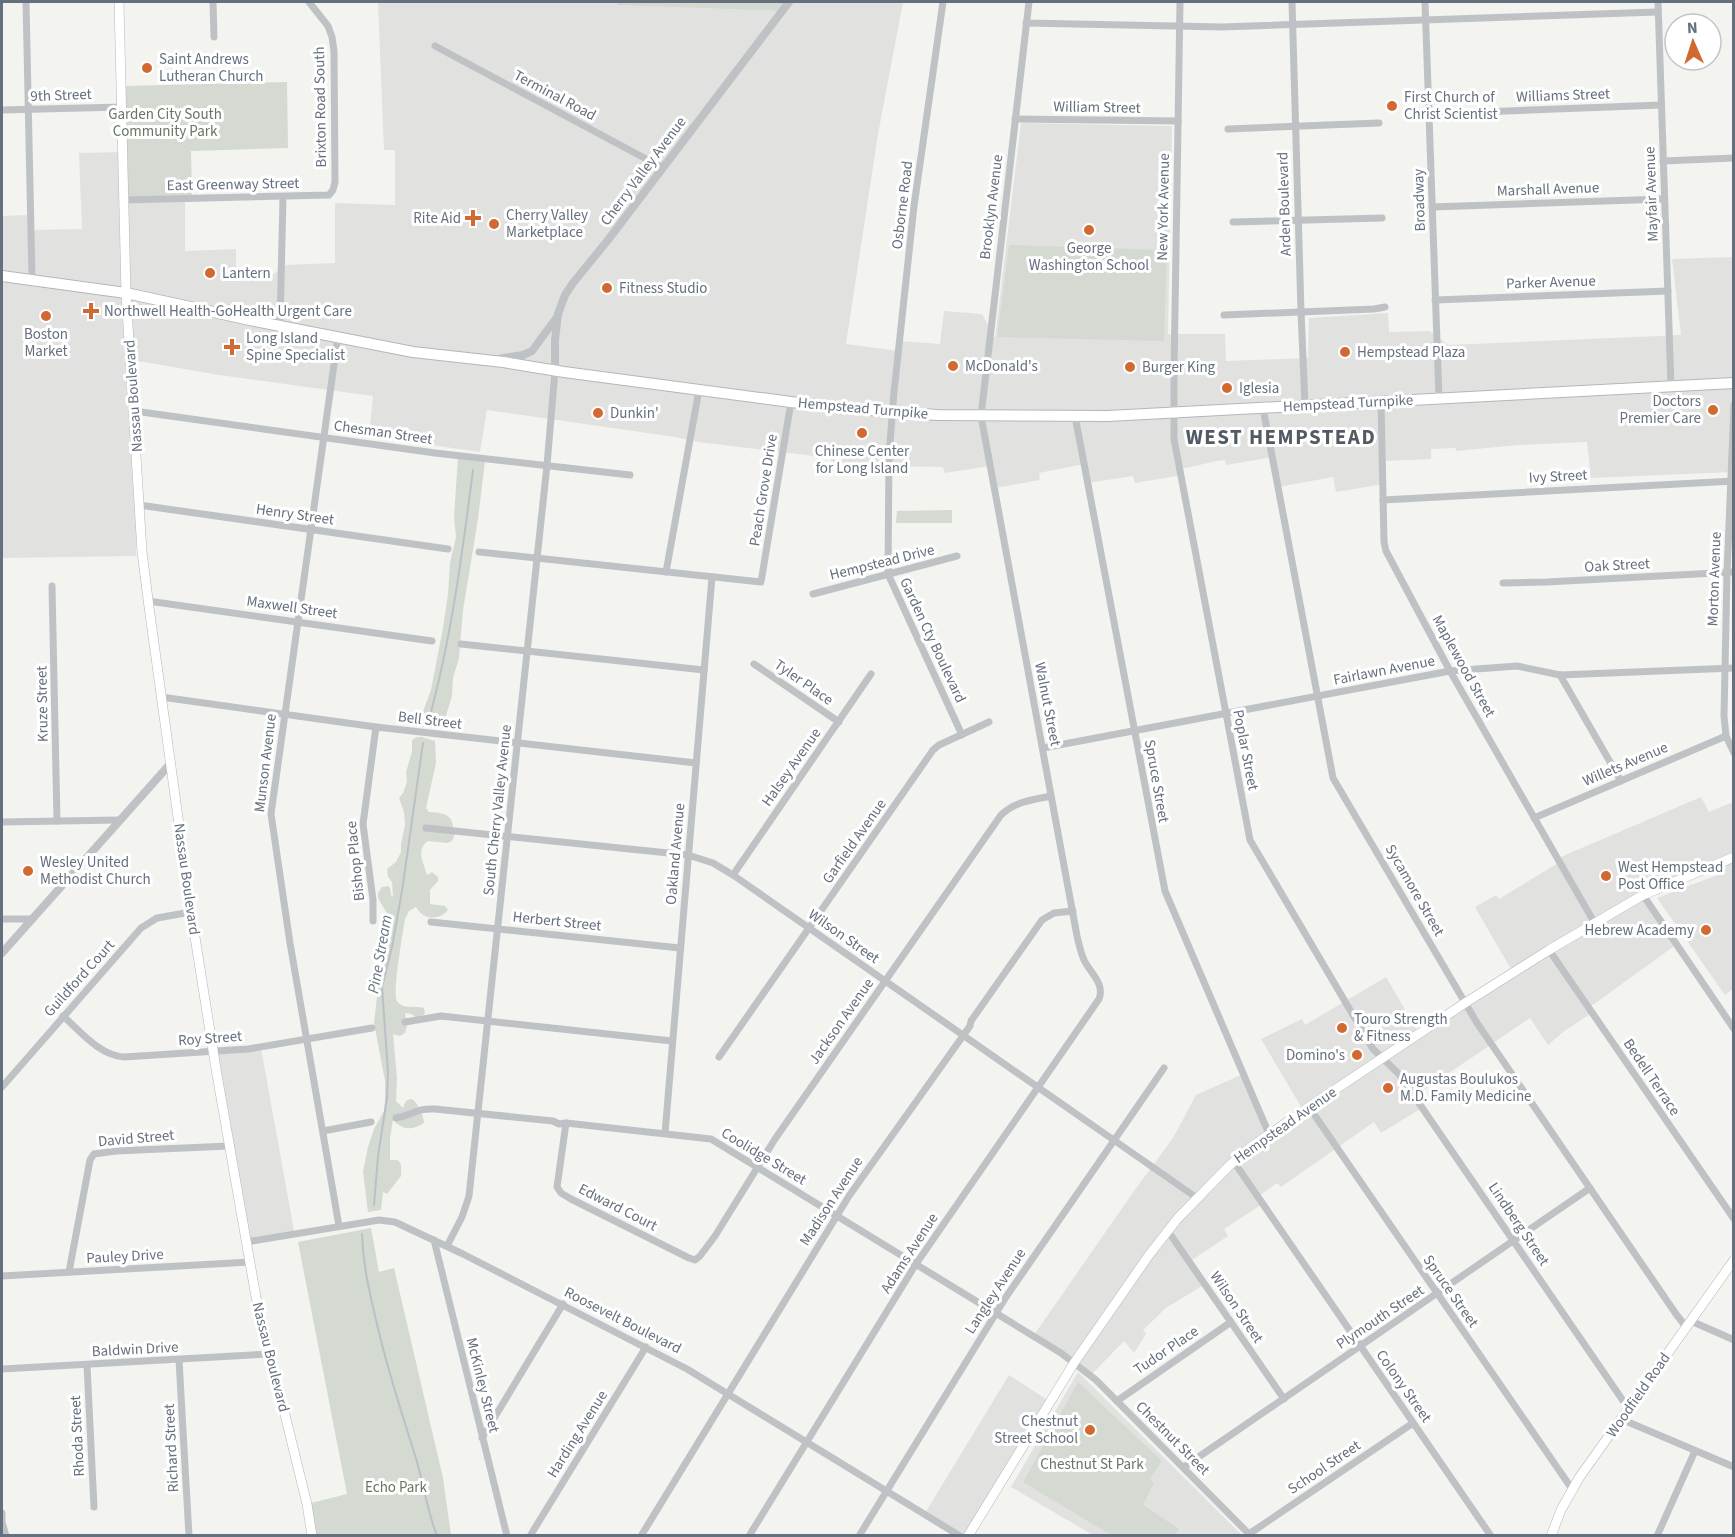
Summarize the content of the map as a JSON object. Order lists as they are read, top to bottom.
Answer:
{
  "streets": {
    "main road": [
      "Nassau Boulevard",
      "Hempstead Turnpike",
      "Hempstead Avenue",
      "Woodfield Road"
    ],
    "street": [
      "9th Street",
      "Terminal Road",
      "Williams Street",
      "Brixton Road South",
      "William Street",
      "Cherry Valley Avenue",
      "East Greenway Street",
      "Marshall Avenue",
      "Mayfair Avenue",
      "Broadway",
      "Arden Boulevard",
      "Osborne Road",
      "Brooklyn Avenue",
      "New York Avenue",
      "Parker Avenue",
      "Chesman Street",
      "Ivy Street",
      "Peach Grove Drive",
      "Henry Street",
      "Hempstead Drive",
      "Oak Street",
      "Morton Avenue",
      "Maxwell Street",
      "Garden Cty Boulevard",
      "Maplewood Street",
      "Fairlawn Avenue",
      "Tyler Place",
      "Kruze Street",
      "Walnut Street",
      "Bell Street",
      "Poplar Street",
      "Munson Avenue",
      "Willets Avenue",
      "Halsey Avenue",
      "Spruce Street",
      "South Cherry Valley Avenue",
      "Garfield Avenue",
      "Oakland Avenue",
      "Bishop Place",
      "Sycamore Street",
      "Herbert Street",
      "Wilson Street",
      "Guildford Court",
      "Jackson Avenue",
      "Roy Street",
      "Bedell Terrace",
      "David Street",
      "Coolidge Street",
      "Madison Avenue",
      "Edward Court",
      "Lindberg Street",
      "Adams Avenue",
      "Pauley Drive",
      "Langley Avenue",
      "Plymouth Street",
      "Roosevelt Boulevard",
      "Baldwin Drive",
      "Tudor Place",
      "McKinley Street",
      "Colony Street",
      "Harding Avenue",
      "Rhoda Street",
      "Chestnut Street",
      "Richard Street",
      "School Street"
    ]
  },
  "crossings": [
    ["9th Street", "Nassau Boulevard"],
    ["Terminal Road", "Cherry Valley Avenue"],
    ["Williams Street", "Mayfair Avenue"],
    ["Williams Street", "Broadway"],
    ["Brixton Road South", "East Greenway Street"],
    ["William Street", "Brooklyn Avenue"],
    ["William Street", "New York Avenue"],
    ["Cherry Valley Avenue", "Hempstead Turnpike"],
    ["Cherry Valley Avenue", "South Cherry Valley Avenue"],
    ["East Greenway Street", "Nassau Boulevard"],
    ["Marshall Avenue", "Mayfair Avenue"],
    ["Marshall Avenue", "Broadway"],
    ["Mayfair Avenue", "Parker Avenue"],
    ["Mayfair Avenue", "Hempstead Turnpike"],
    ["Broadway", "Parker Avenue"],
    ["Broadway", "Hempstead Turnpike"],
    ["Arden Boulevard", "Hempstead Turnpike"],
    ["Osborne Road", "Hempstead Turnpike"],
    ["Osborne Road", "Garden Cty Boulevard"],
    ["Brooklyn Avenue", "Hempstead Turnpike"],
    ["Brooklyn Avenue", "Walnut Street"],
    ["New York Avenue", "Hempstead Turnpike"],
    ["New York Avenue", "Poplar Street"],
    ["Nassau Boulevard", "Hempstead Turnpike"],
    ["Nassau Boulevard", "Chesman Street"],
    ["Nassau Boulevard", "Henry Street"],
    ["Nassau Boulevard", "Maxwell Street"],
    ["Nassau Boulevard", "Bell Street"],
    ["Nassau Boulevard", "Guildford Court"],
    ["Nassau Boulevard", "Roy Street"],
    ["Nassau Boulevard", "David Street"],
    ["Nassau Boulevard", "Pauley Drive"],
    ["Nassau Boulevard", "Roosevelt Boulevard"],
    ["Nassau Boulevard", "Baldwin Drive"],
    ["Hempstead Turnpike", "Peach Grove Drive"],
    ["Hempstead Turnpike", "Garden Cty Boulevard"],
    ["Hempstead Turnpike", "Maplewood Street"],
    ["Hempstead Turnpike", "Walnut Street"],
    ["Hempstead Turnpike", "Poplar Street"],
    ["Hempstead Turnpike", "Munson Avenue"],
    ["Hempstead Turnpike", "Spruce Street"],
    ["Hempstead Turnpike", "South Cherry Valley Avenue"],
    ["Hempstead Turnpike", "Sycamore Street"],
    ["Chesman Street", "Munson Avenue"],
    ["Chesman Street", "South Cherry Valley Avenue"],
    ["Ivy Street", "Morton Avenue"],
    ["Ivy Street", "Maplewood Street"],
    ["Peach Grove Drive", "Oakland Avenue"],
    ["Henry Street", "Munson Avenue"],
    ["Hempstead Drive", "Garden Cty Boulevard"],
    ["Oak Street", "Morton Avenue"],
    ["Morton Avenue", "Fairlawn Avenue"],
    ["Morton Avenue", "Willets Avenue"],
    ["Maxwell Street", "Munson Avenue"],
    ["Garden Cty Boulevard", "Garfield Avenue"],
    ["Maplewood Street", "Fairlawn Avenue"],
    ["Maplewood Street", "Willets Avenue"],
    ["Maplewood Street", "Hempstead Avenue"],
    ["Fairlawn Avenue", "Walnut Street"],
    ["Fairlawn Avenue", "Poplar Street"],
    ["Fairlawn Avenue", "Spruce Street"],
    ["Fairlawn Avenue", "Sycamore Street"],
    ["Tyler Place", "Halsey Avenue"],
    ["Walnut Street", "Jackson Avenue"],
    ["Walnut Street", "Madison Avenue"],
    ["Walnut Street", "Adams Avenue"],
    ["Bell Street", "Munson Avenue"],
    ["Bell Street", "South Cherry Valley Avenue"],
    ["Bell Street", "Oakland Avenue"],
    ["Bell Street", "Bishop Place"],
    ["Poplar Street", "Hempstead Avenue"],
    ["Poplar Street", "Lindberg Street"],
    ["Munson Avenue", "Roy Street"],
    ["Munson Avenue", "Roosevelt Boulevard"],
    ["Halsey Avenue", "Wilson Street"],
    ["Spruce Street", "Hempstead Avenue"],
    ["Spruce Street", "Plymouth Street"],
    ["Spruce Street", "Woodfield Road"],
    ["South Cherry Valley Avenue", "Herbert Street"],
    ["South Cherry Valley Avenue", "Wilson Street"],
    ["South Cherry Valley Avenue", "Coolidge Street"],
    ["South Cherry Valley Avenue", "Roosevelt Boulevard"],
    ["Garfield Avenue", "Wilson Street"],
    ["Oakland Avenue", "Herbert Street"],
    ["Oakland Avenue", "Wilson Street"],
    ["Oakland Avenue", "Coolidge Street"],
    ["Sycamore Street", "Hempstead Avenue"],
    ["Sycamore Street", "Plymouth Street"],
    ["Sycamore Street", "Woodfield Road"],
    ["Wilson Street", "Jackson Avenue"],
    ["Wilson Street", "Hempstead Avenue"],
    ["Wilson Street", "Madison Avenue"],
    ["Wilson Street", "Adams Avenue"],
    ["Wilson Street", "Langley Avenue"],
    ["Wilson Street", "Plymouth Street"],
    ["Wilson Street", "Tudor Place"],
    ["Guildford Court", "Roy Street"],
    ["Jackson Avenue", "Coolidge Street"],
    ["Jackson Avenue", "Edward Court"],
    ["Bedell Terrace", "Hempstead Avenue"],
    ["Hempstead Avenue", "Coolidge Street"],
    ["Hempstead Avenue", "Lindberg Street"],
    ["Hempstead Avenue", "Colony Street"],
    ["Hempstead Avenue", "Chestnut Street"],
    ["David Street", "Pauley Drive"],
    ["Coolidge Street", "Madison Avenue"],
    ["Coolidge Street", "Edward Court"],
    ["Coolidge Street", "Adams Avenue"],
    ["Coolidge Street", "Langley Avenue"],
    ["Coolidge Street", "Chestnut Street"],
    ["Madison Avenue", "Roosevelt Boulevard"],
    ["Lindberg Street", "Plymouth Street"],
    ["Lindberg Street", "Woodfield Road"],
    ["Adams Avenue", "Roosevelt Boulevard"],
    ["Langley Avenue", "Roosevelt Boulevard"],
    ["Plymouth Street", "Colony Street"],
    ["Plymouth Street", "Chestnut Street"],
    ["Roosevelt Boulevard", "McKinley Street"],
    ["Roosevelt Boulevard", "Harding Avenue"],
    ["Baldwin Drive", "Rhoda Street"],
    ["Baldwin Drive", "Richard Street"],
    ["Tudor Place", "Chestnut Street"],
    ["Colony Street", "School Street"],
    ["Chestnut Street", "School Street"]
  ],
  "districts": ["WEST HEMPSTEAD"],
  "water": ["Pine Stream"],
  "parks": ["Garden City South Community Park", "Chestnut St Park", "Echo Park"],
  "places": {
    "other": [
      "Saint Andrews Lutheran Church",
      "First Church of Christ Scientist",
      "Cherry Valley Marketplace",
      "George Washington School",
      "Lantern",
      "Fitness Studio",
      "Boston Market",
      "Hempstead Plaza",
      "McDonald's",
      "Burger King",
      "Iglesia",
      "Doctors Premier Care",
      "Dunkin'",
      "Chinese Center for Long Island",
      "Wesley United Methodist Church",
      "West Hempstead Post Office",
      "Hebrew Academy",
      "Touro Strength & Fitness",
      "Domino's",
      "Augustas Boulukos M.D. Family Medicine",
      "Chestnut Street School"
    ],
    "health": ["Rite Aid", "Northwell Health-GoHealth Urgent Care", "Long Island Spine Specialist"]
  },
  "north": "top"
}
